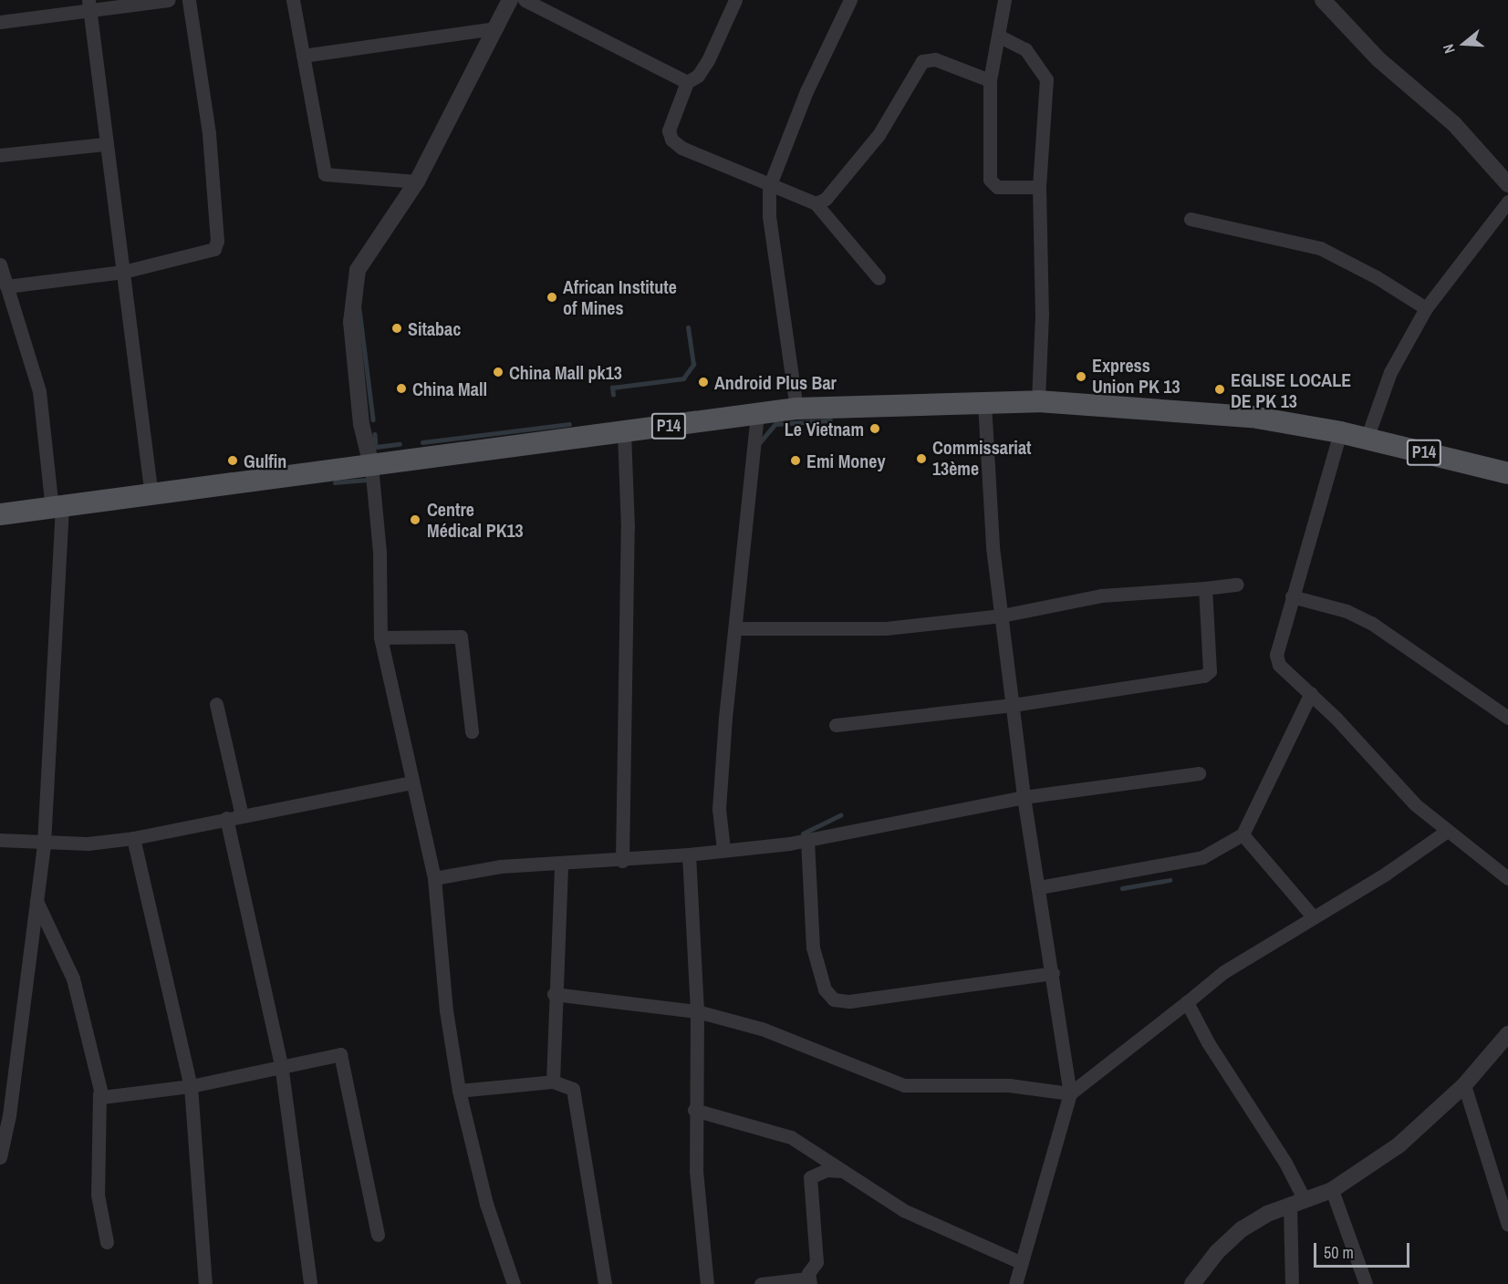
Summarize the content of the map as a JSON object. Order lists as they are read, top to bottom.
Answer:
{
  "streets": {
    "main road": ["P14"]
  },
  "places": [
    "African Institute of Mines",
    "Sitabac",
    "China Mall pk13",
    "Express Union PK 13",
    "Android Plus Bar",
    "China Mall",
    "EGLISE LOCALE DE PK 13",
    "Le Vietnam",
    "Commissariat 13ème",
    "Gulfin",
    "Emi Money",
    "Centre Médical PK13"
  ],
  "scale_bar": "50 m",
  "north": "left"
}
